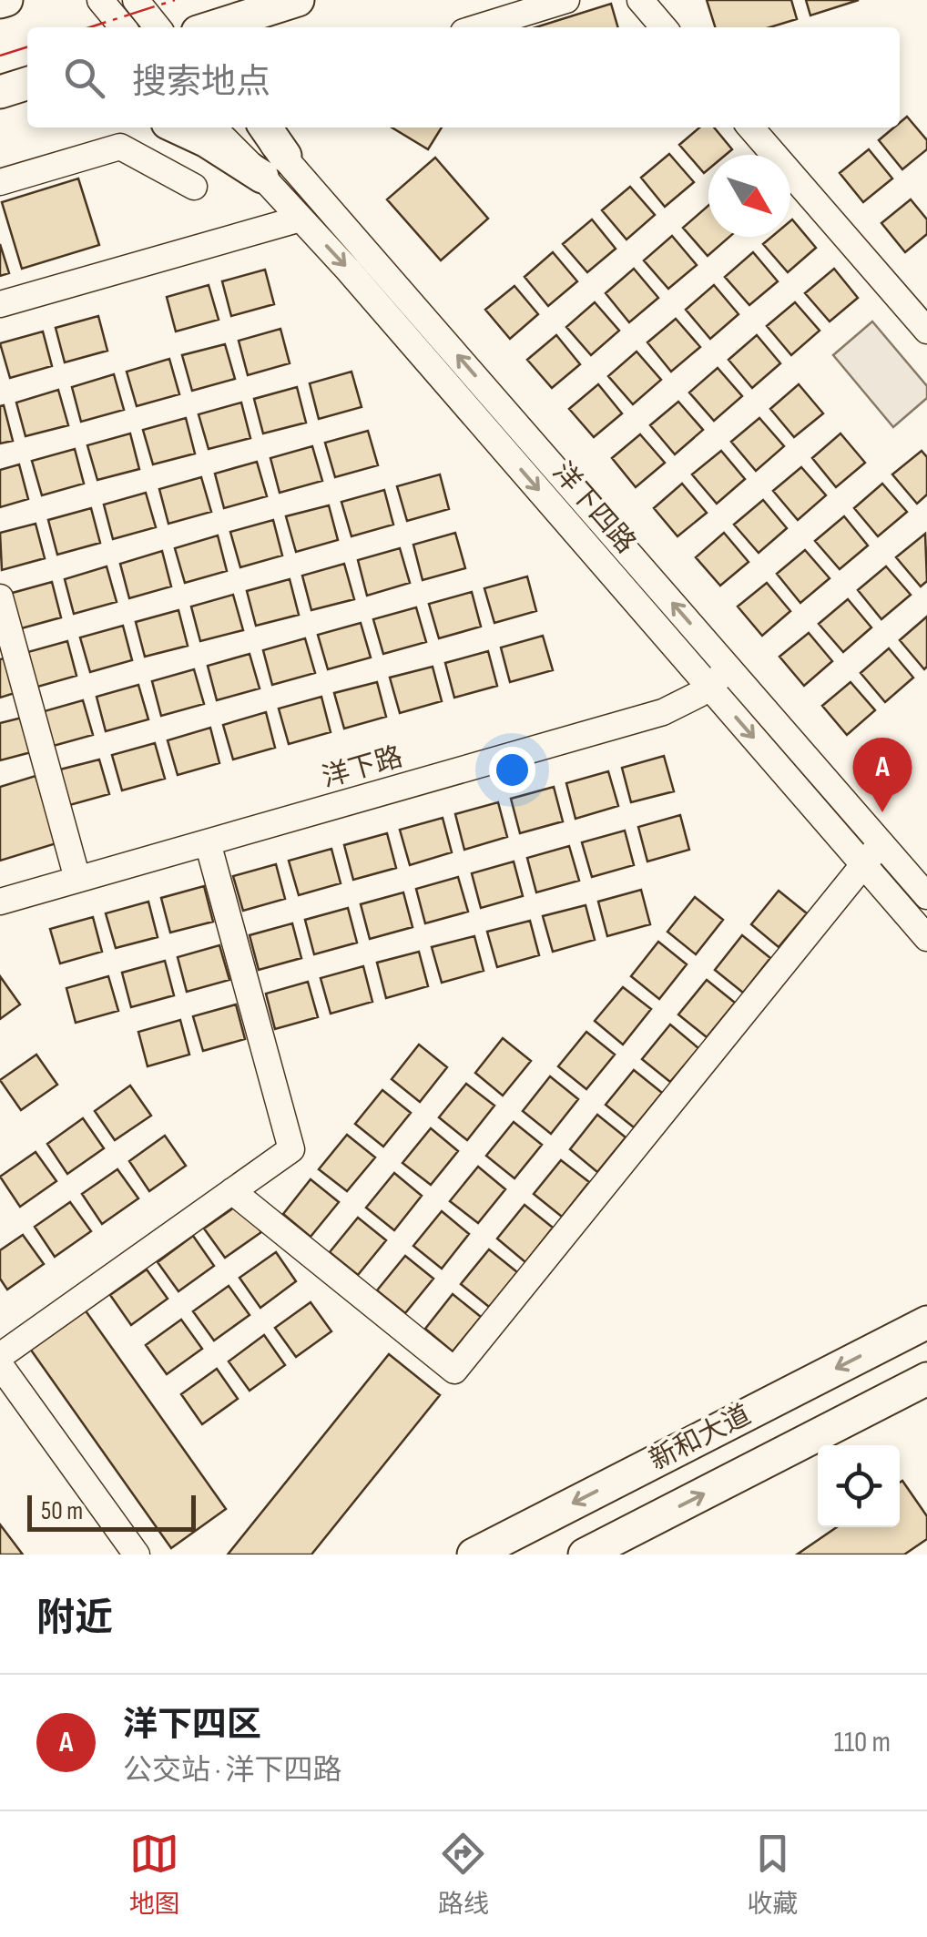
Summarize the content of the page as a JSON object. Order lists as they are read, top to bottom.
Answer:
{
  "streets": {
    "main road": ["新和大道"],
    "street": ["洋下四路", "洋下路"]
  },
  "crossings": [
    ["洋下四路", "洋下路"]
  ],
  "scale_bar": "50 m",
  "north": "bottom right",
  "page": {
    "search": "搜索地点",
    "pins": "A",
    "scale": "50 m",
    "heading": "附近",
    "list": [
      {
        "mark": "A",
        "name": "洋下四区",
        "note": "公交站 · 洋下四路",
        "value": "110 m"
      }
    ],
    "nav": ["地图", "路线", "收藏"]
  }
}
